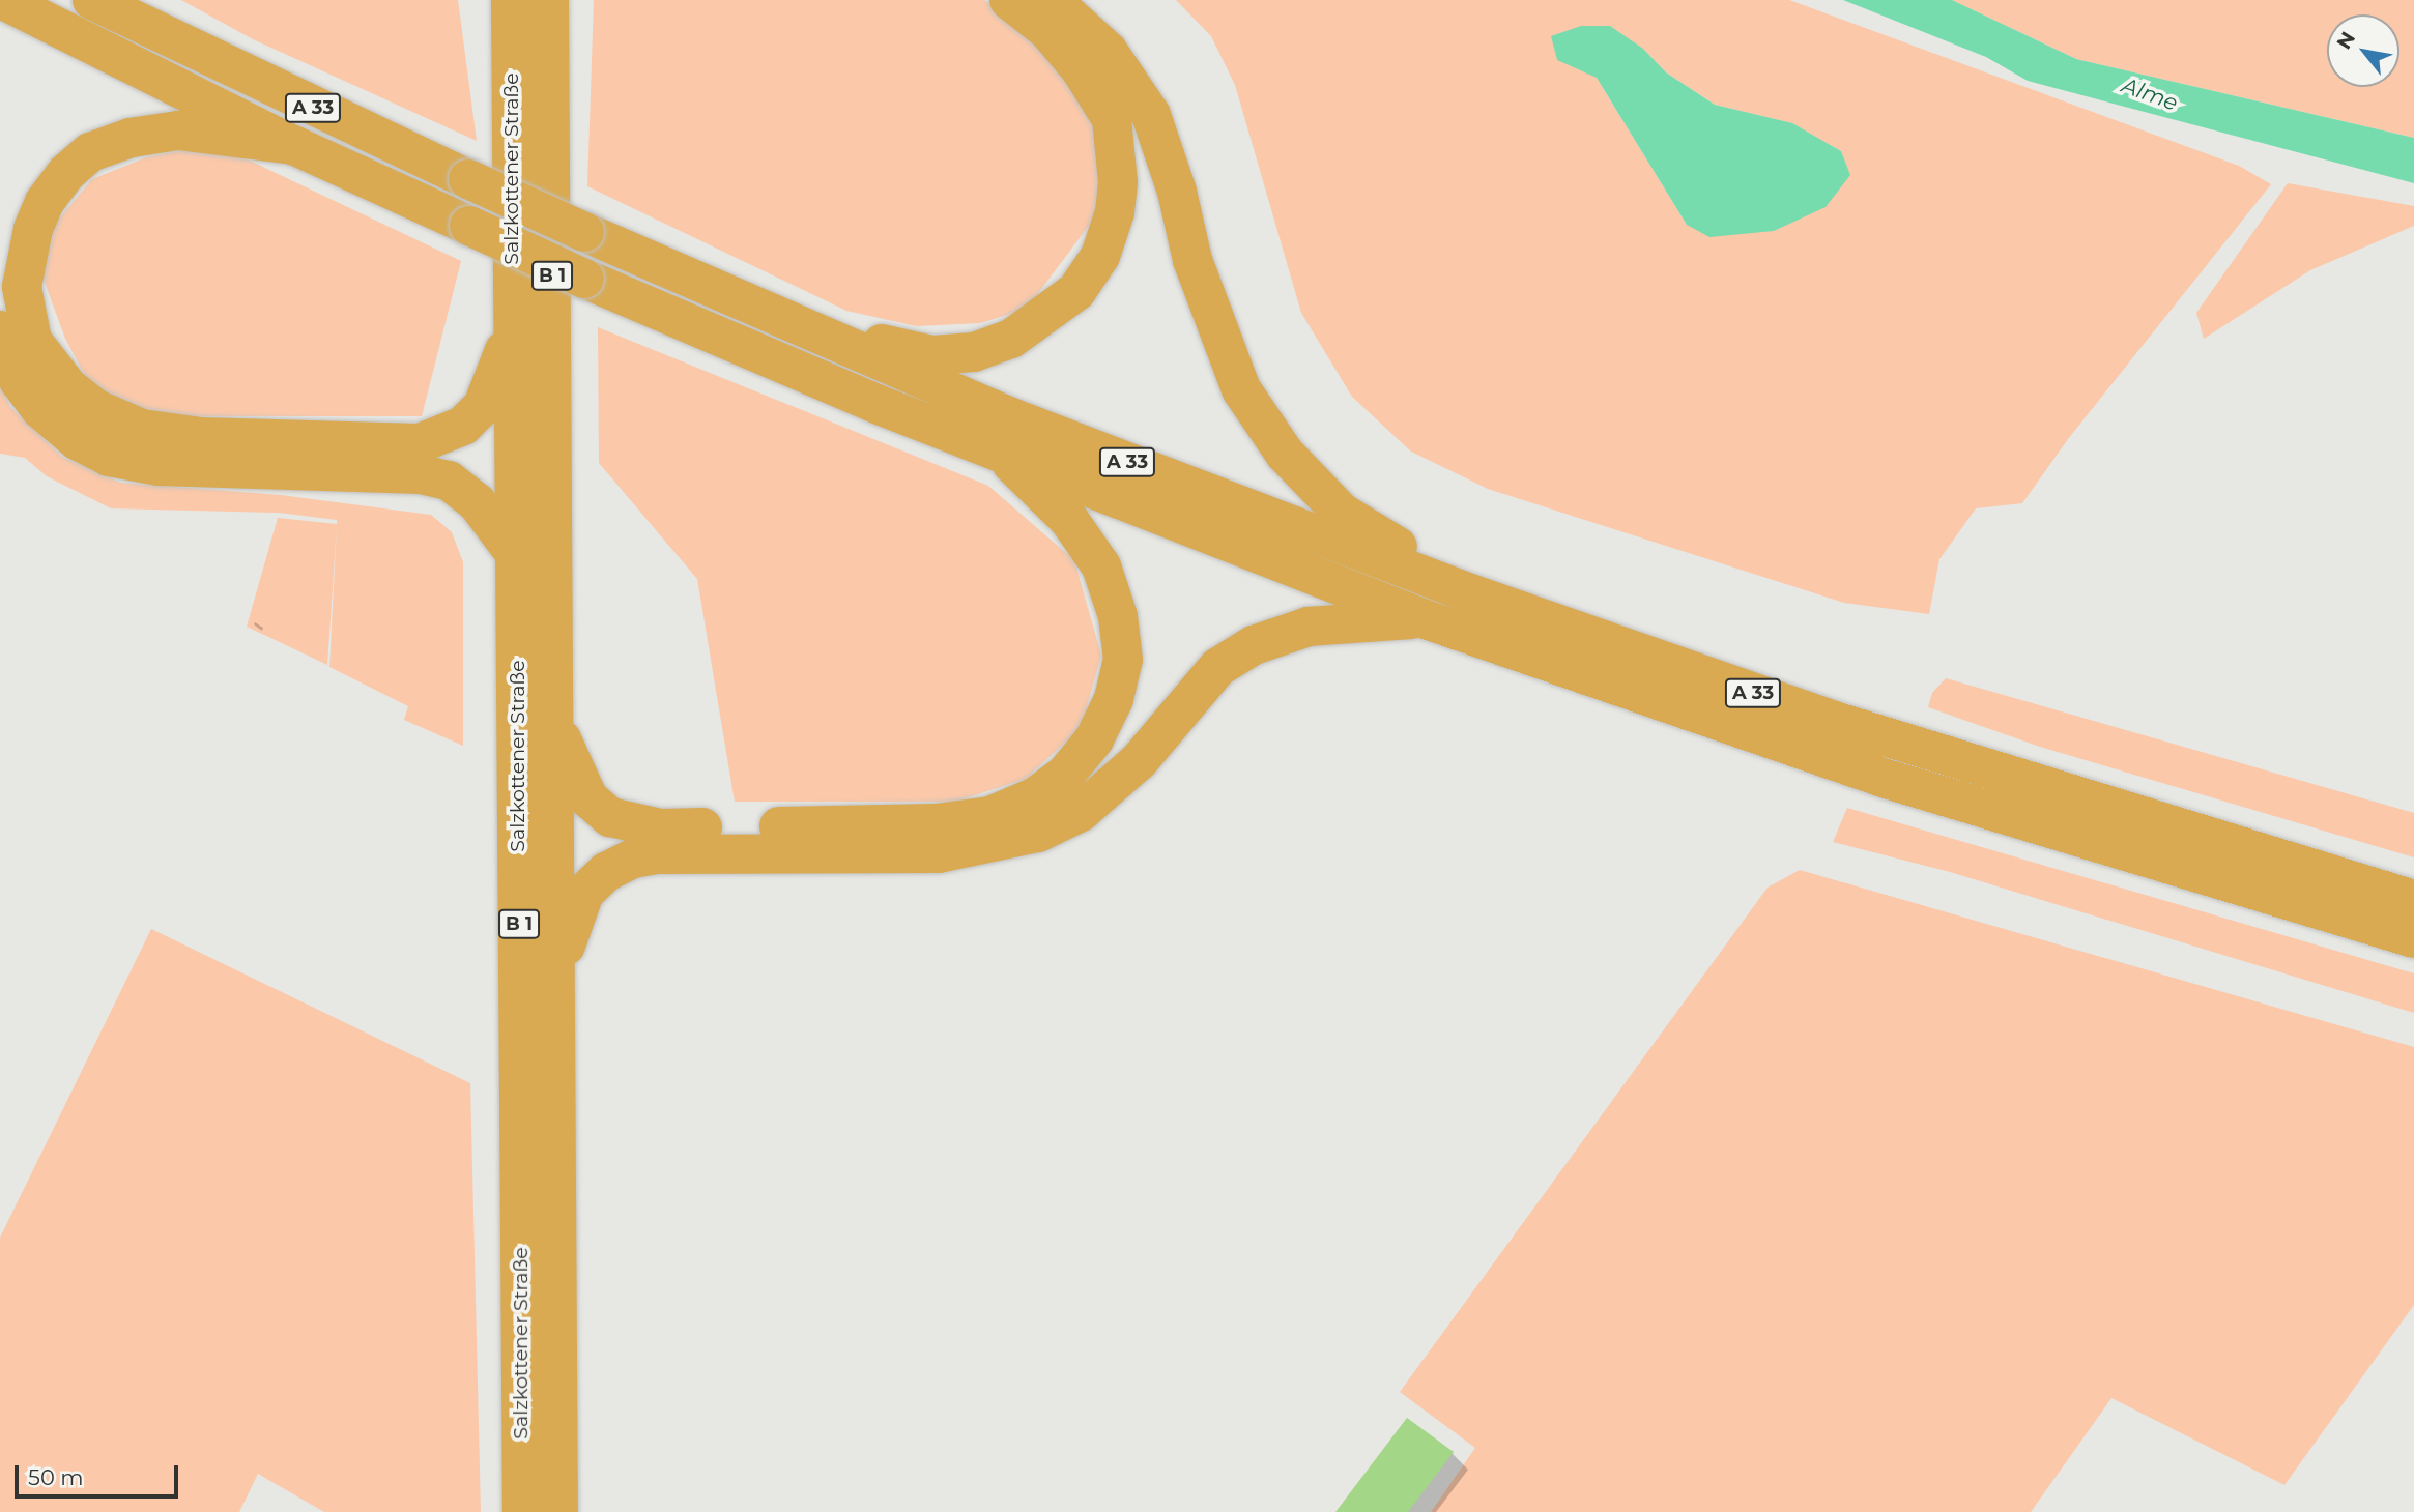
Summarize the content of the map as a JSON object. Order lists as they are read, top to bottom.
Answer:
{
  "streets": {
    "highway": ["A 33", "Salzkottener Straße", "B 1"]
  },
  "water": ["Alme"],
  "scale_bar": "50 m",
  "north": "top left"
}
